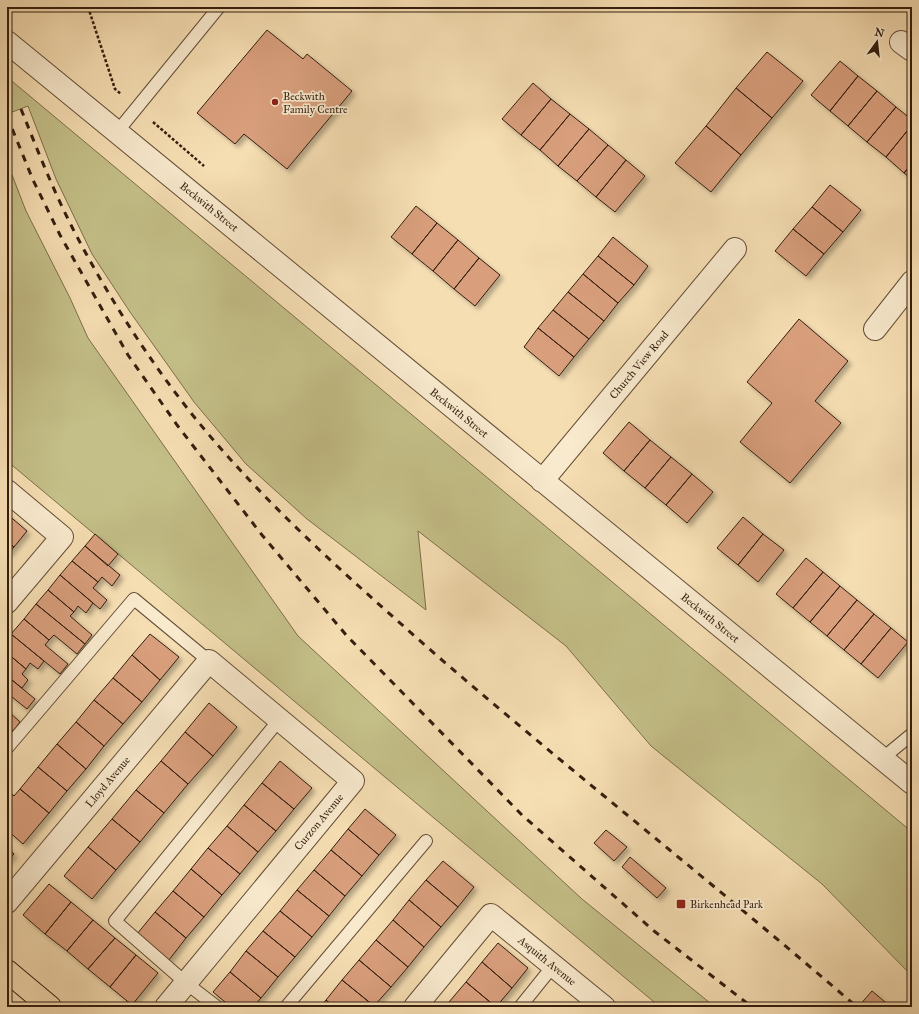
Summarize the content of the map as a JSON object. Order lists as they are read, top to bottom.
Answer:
{
  "streets": {
    "street": [
      "Beckwith Street",
      "Church View Road",
      "Lloyd Avenue",
      "Curzon Avenue",
      "Asquith Avenue"
    ]
  },
  "crossings": [
    ["Beckwith Street", "Church View Road"],
    ["Lloyd Avenue", "Curzon Avenue"]
  ],
  "places": {
    "other": ["Beckwith Family Centre"],
    "transit": ["Birkenhead Park"]
  },
  "north": "top"
}
